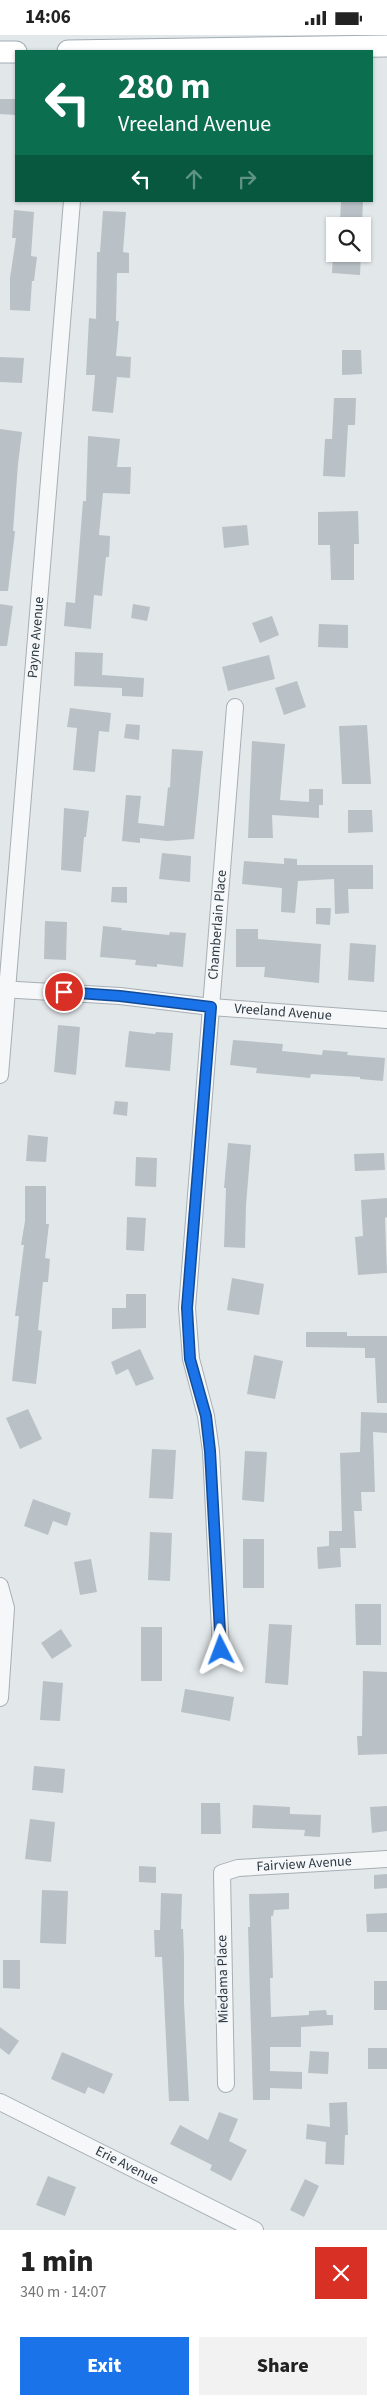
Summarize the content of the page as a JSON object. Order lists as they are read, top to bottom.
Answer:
{
  "streets": {
    "street": [
      "Payne Avenue",
      "Chamberlain Place",
      "Vreeland Avenue",
      "Fairview Avenue",
      "Miedama Place",
      "Erie Avenue"
    ]
  },
  "crossings": [
    ["Payne Avenue", "Vreeland Avenue"],
    ["Chamberlain Place", "Vreeland Avenue"],
    ["Fairview Avenue", "Miedama Place"]
  ],
  "page": {
    "status": "14:06",
    "turn": ["280 m", "Vreeland Avenue"],
    "heading": ["1 min", "340 m · 14:07"],
    "buttons": ["Exit", "Share"]
  }
}
